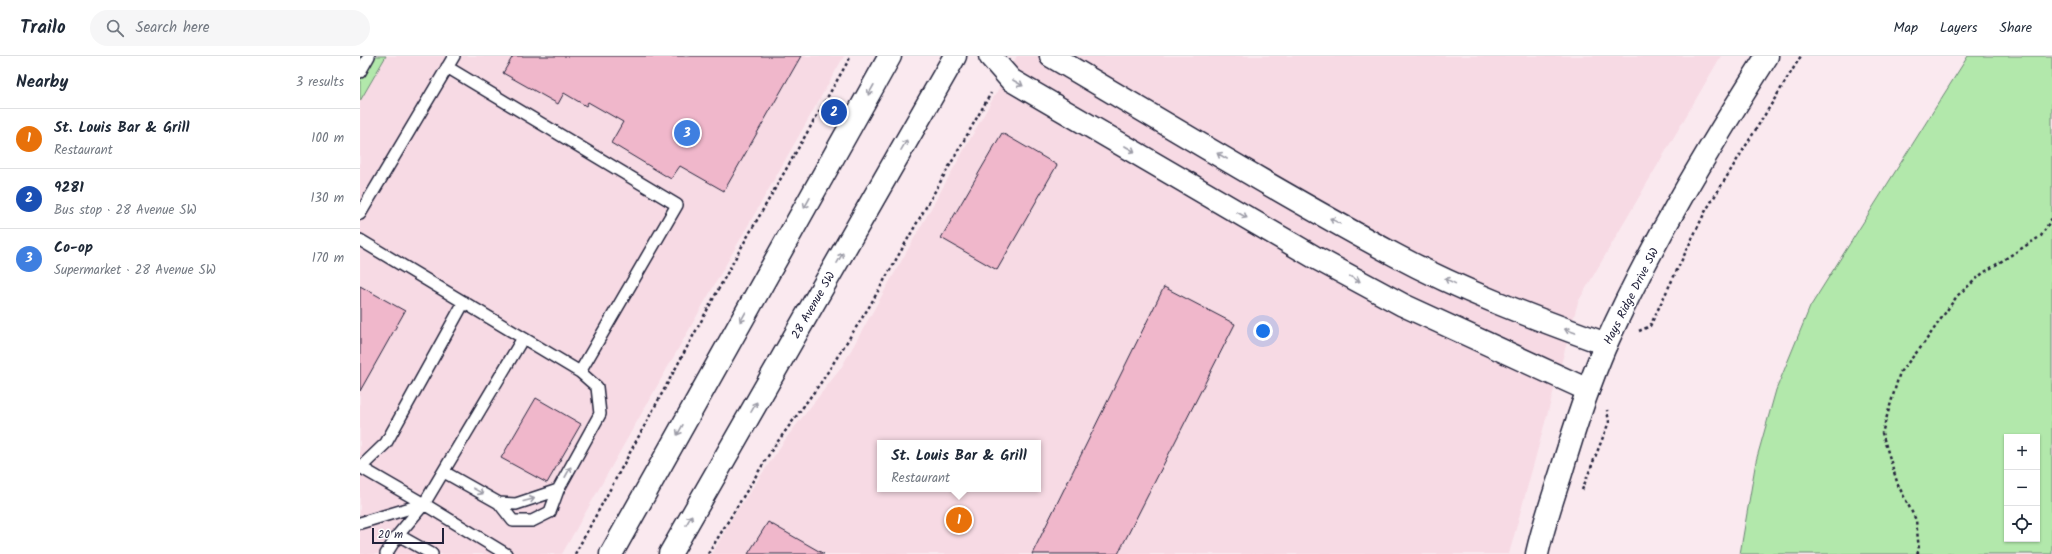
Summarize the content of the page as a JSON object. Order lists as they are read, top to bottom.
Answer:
{
  "streets": {
    "street": ["Hays Ridge Drive SW", "28 Avenue SW"]
  },
  "scale_bar": "20 m",
  "page": {
    "header": "Trailo",
    "search": "Search here",
    "nav": ["Map", "Layers", "Share"],
    "heading": ["Nearby", "3 results"],
    "pins": ["2", "3", "1"],
    "list": [
      {
        "mark": "1",
        "name": "St. Louis Bar & Grill",
        "note": "Restaurant",
        "value": "100 m"
      },
      {
        "mark": "2",
        "name": "9281",
        "note": "Bus stop · 28 Avenue SW",
        "value": "130 m"
      },
      {
        "mark": "3",
        "name": "Co-op",
        "note": "Supermarket · 28 Avenue SW",
        "value": "170 m"
      }
    ],
    "map_buttons": ["+", "−"],
    "popup": ["St. Louis Bar & Grill", "Restaurant"],
    "scale": "20 m"
  }
}
